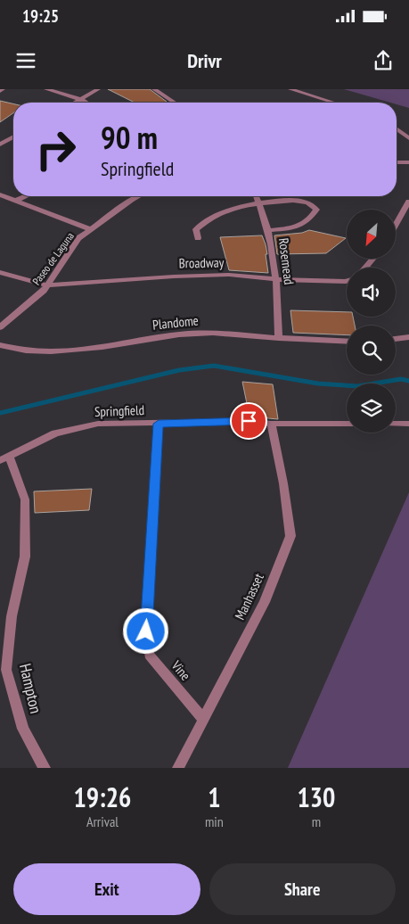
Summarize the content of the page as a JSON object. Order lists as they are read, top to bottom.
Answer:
{
  "streets": {
    "street": [
      "Paseo de Laguna",
      "Rosemead",
      "Broadway",
      "Plandome",
      "Springfield",
      "Manhasset",
      "Vine",
      "Hampton"
    ]
  },
  "crossings": [
    ["Paseo de Laguna", "Broadway"],
    ["Rosemead", "Broadway"],
    ["Rosemead", "Plandome"],
    ["Springfield", "Manhasset"],
    ["Springfield", "Vine"],
    ["Springfield", "Hampton"],
    ["Manhasset", "Vine"]
  ],
  "north": "bottom left",
  "page": {
    "status": "19:25",
    "header": "Drivr",
    "turn": ["90 m", "Springfield"],
    "eta": [
      "19:26",
      "Arrival",
      "1",
      "min",
      "130",
      "m"
    ],
    "buttons": ["Exit", "Share"]
  }
}
